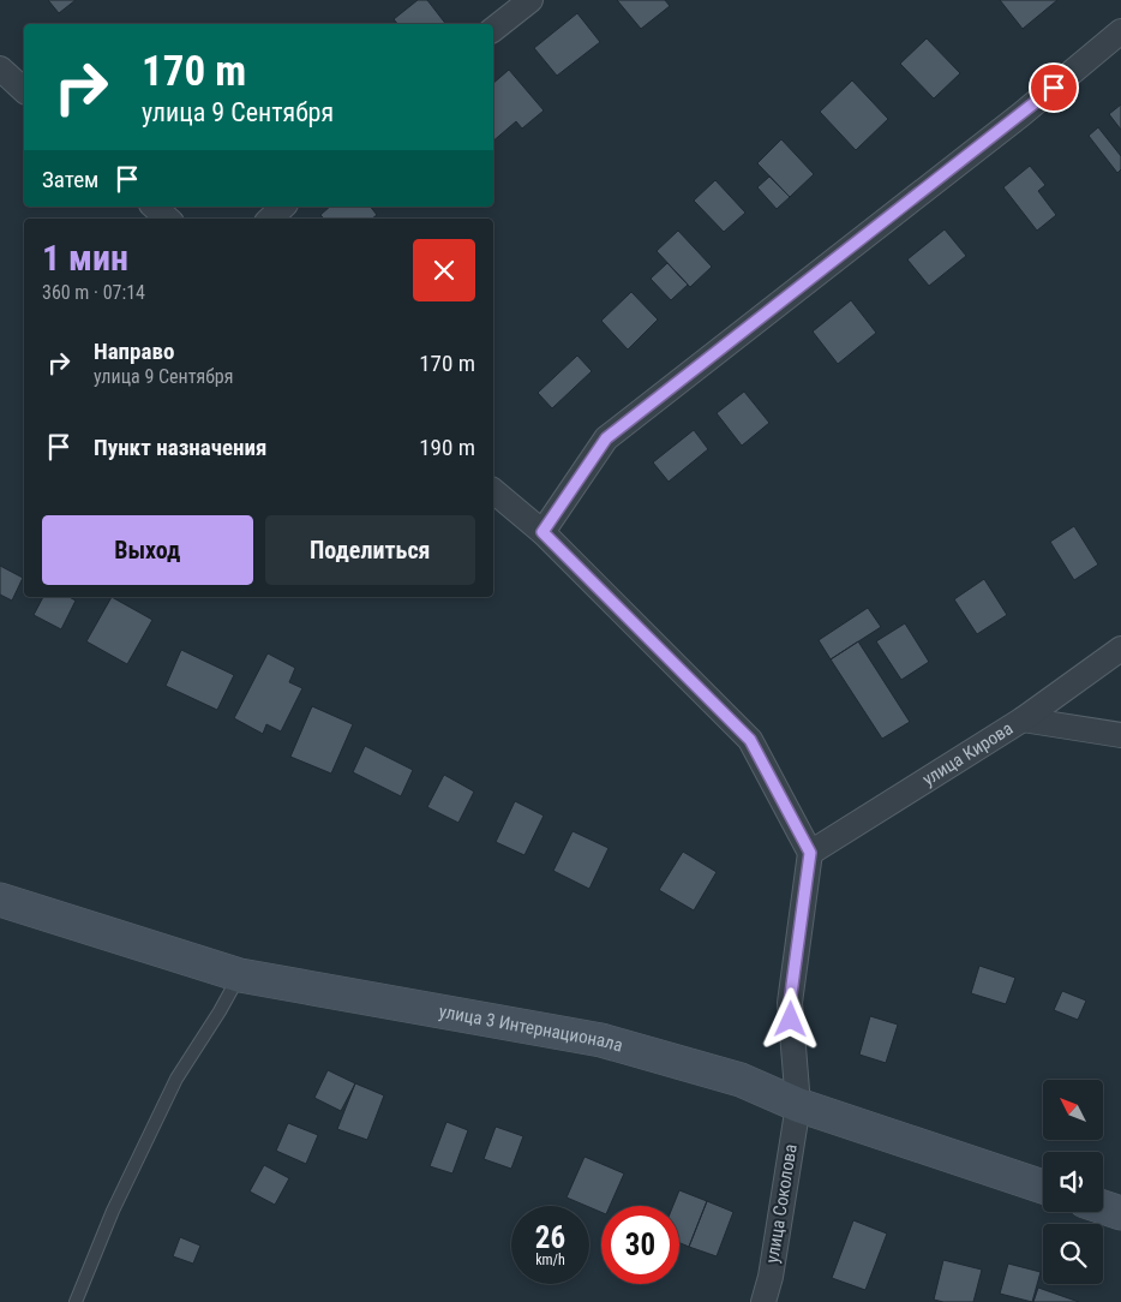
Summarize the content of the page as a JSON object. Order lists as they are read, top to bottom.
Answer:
{
  "streets": {
    "street": ["улица Кирова", "улица 3 Интернационала", "улица Соколова"]
  },
  "crossings": [
    ["улица Кирова", "улица Соколова"],
    ["улица 3 Интернационала", "улица Соколова"]
  ],
  "north": "top left",
  "page": {
    "turn": ["170 m", "улица 9 Сентября"],
    "then": "Затем",
    "heading": ["1 мин", "360 m · 07:14"],
    "list": [
      {
        "name": "Направо",
        "note": "улица 9 Сентября",
        "value": "170 m"
      },
      {
        "name": "Пункт назначения",
        "value": "190 m"
      }
    ],
    "buttons": ["Выход", "Поделиться"],
    "speed": "26 km/h",
    "limit": "30"
  }
}
